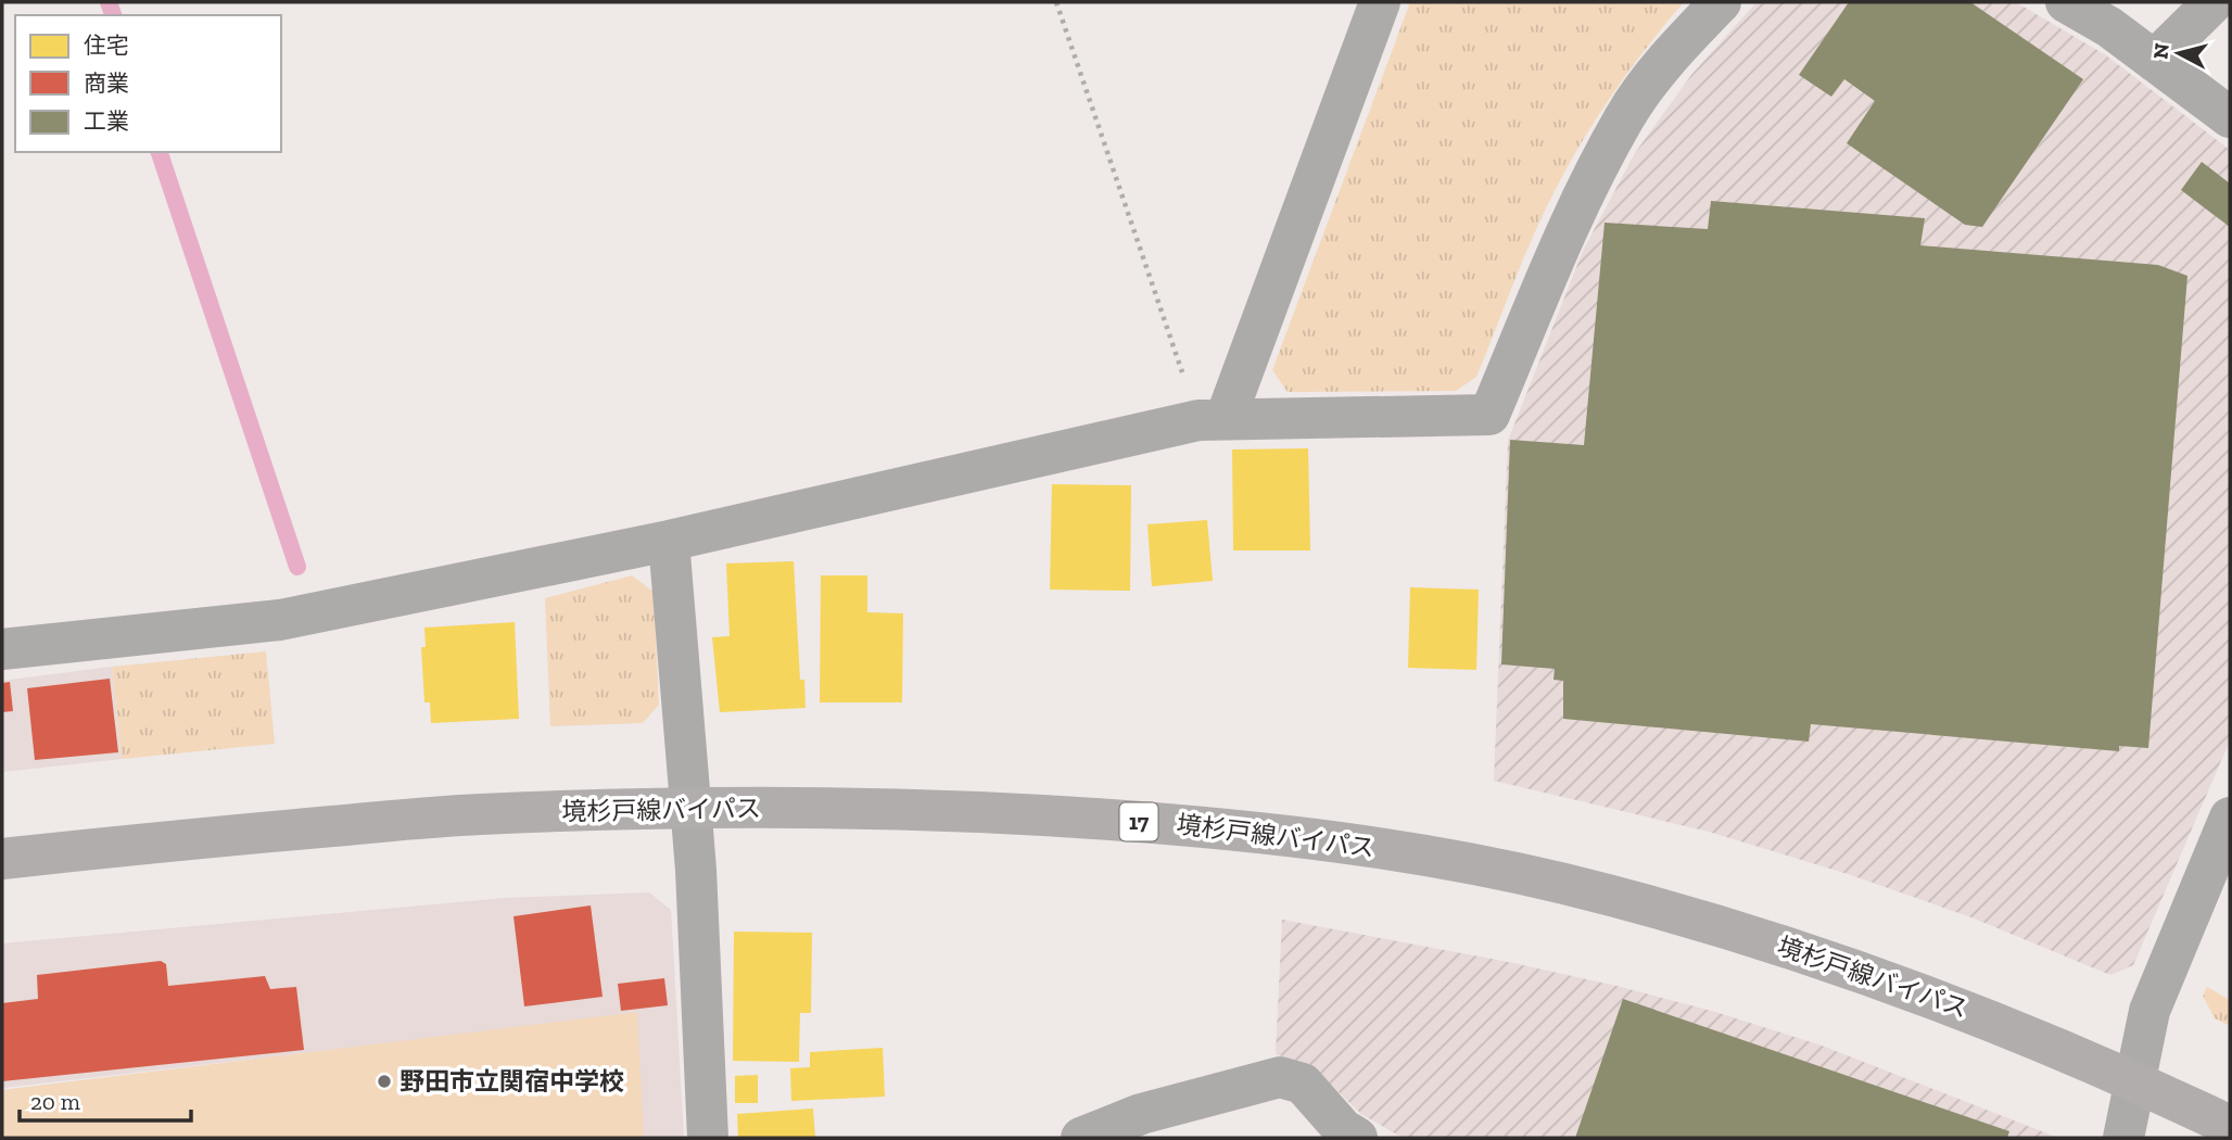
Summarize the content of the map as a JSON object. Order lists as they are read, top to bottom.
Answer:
{
  "streets": {
    "main road": ["境杉戸線バイパス", "17"]
  },
  "places": ["野田市立関宿中学校"],
  "legend": ["住宅", "商業", "工業"],
  "scale_bar": "20 m",
  "north": "left"
}
